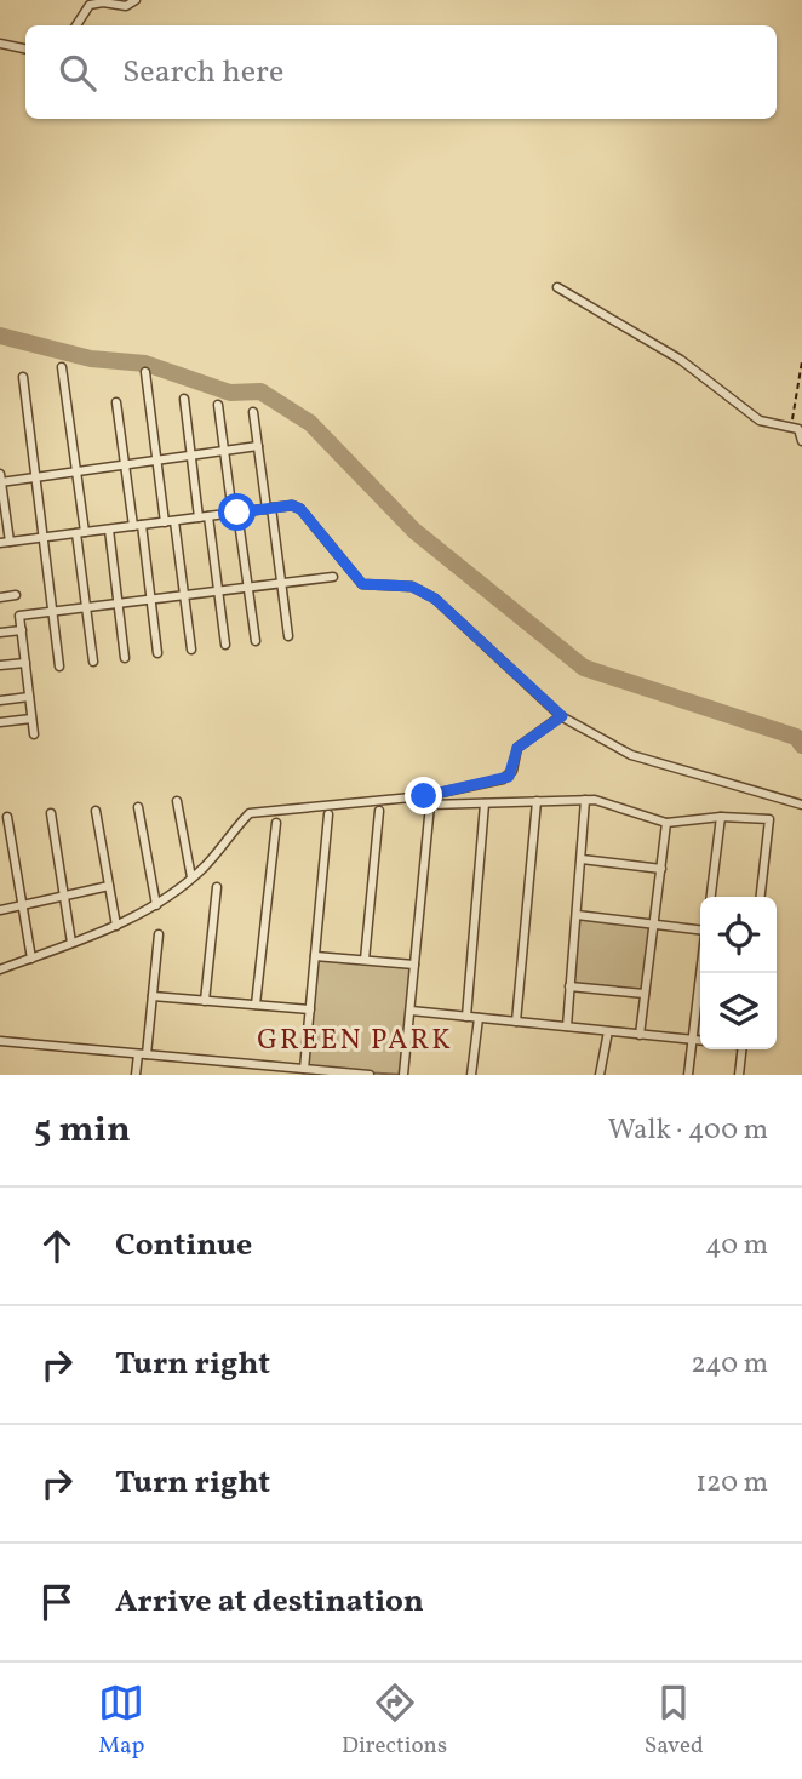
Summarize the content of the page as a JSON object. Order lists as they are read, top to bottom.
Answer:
{
  "districts": ["GREEN PARK"],
  "page": {
    "search": "Search here",
    "heading": ["5 min", "Walk · 400 m"],
    "list": [
      ["Continue", "40 m"],
      ["Turn right", "240 m"],
      ["Turn right", "120 m"],
      "Arrive at destination"
    ],
    "nav": ["Map", "Directions", "Saved"]
  }
}
